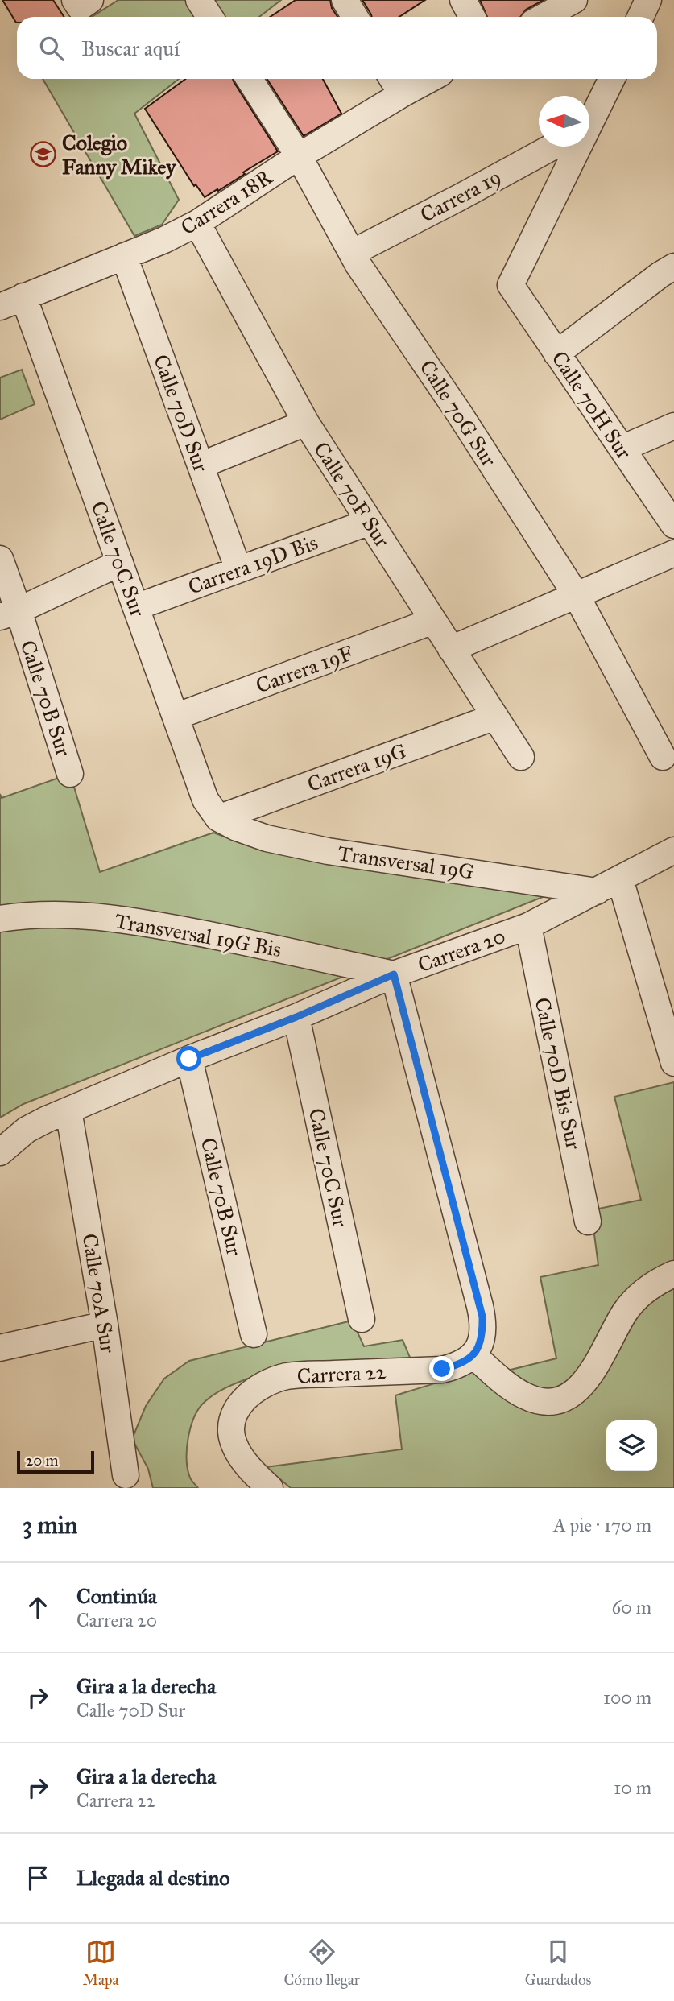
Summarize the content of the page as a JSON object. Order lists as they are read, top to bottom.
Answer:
{
  "streets": {
    "street": [
      "Carrera 19",
      "Carrera 18R",
      "Calle 70H Sur",
      "Calle 70D Sur",
      "Calle 70G Sur",
      "Calle 70F Sur",
      "Calle 70C Sur",
      "Carrera 19D Bis",
      "Carrera 19F",
      "Calle 70B Sur",
      "Carrera 19G",
      "Transversal 19G",
      "Transversal 19G Bis",
      "Carrera 20",
      "Calle 70D Bis Sur",
      "Calle 70A Sur",
      "Carrera 22"
    ]
  },
  "crossings": [
    ["Carrera 19", "Calle 70G Sur"],
    ["Carrera 18R", "Calle 70D Sur"],
    ["Carrera 18R", "Calle 70G Sur"],
    ["Carrera 18R", "Calle 70F Sur"],
    ["Carrera 18R", "Calle 70C Sur"],
    ["Calle 70D Sur", "Carrera 19D Bis"],
    ["Calle 70F Sur", "Carrera 19D Bis"],
    ["Calle 70F Sur", "Carrera 19F"],
    ["Calle 70F Sur", "Carrera 19G"],
    ["Calle 70C Sur", "Carrera 19D Bis"],
    ["Calle 70C Sur", "Carrera 19F"],
    ["Calle 70C Sur", "Carrera 19G"],
    ["Calle 70C Sur", "Transversal 19G"],
    ["Calle 70C Sur", "Carrera 20"],
    ["Calle 70B Sur", "Carrera 20"],
    ["Carrera 19G", "Transversal 19G"],
    ["Transversal 19G", "Carrera 20"],
    ["Transversal 19G Bis", "Carrera 20"],
    ["Carrera 20", "Calle 70D Bis Sur"],
    ["Carrera 20", "Calle 70A Sur"]
  ],
  "places": {
    "school or university": ["Colegio Fanny Mikey"]
  },
  "scale_bar": "20 m",
  "north": "left",
  "page": {
    "search": "Buscar aquí",
    "scale": "20 m",
    "heading": ["3 min", "A pie · 170 m"],
    "list": [
      ["Continúa", "Carrera 20", "60 m"],
      ["Gira a la derecha", "Calle 70D Sur", "100 m"],
      ["Gira a la derecha", "Carrera 22", "10 m"],
      "Llegada al destino"
    ],
    "nav": ["Mapa", "Cómo llegar", "Guardados"]
  }
}
